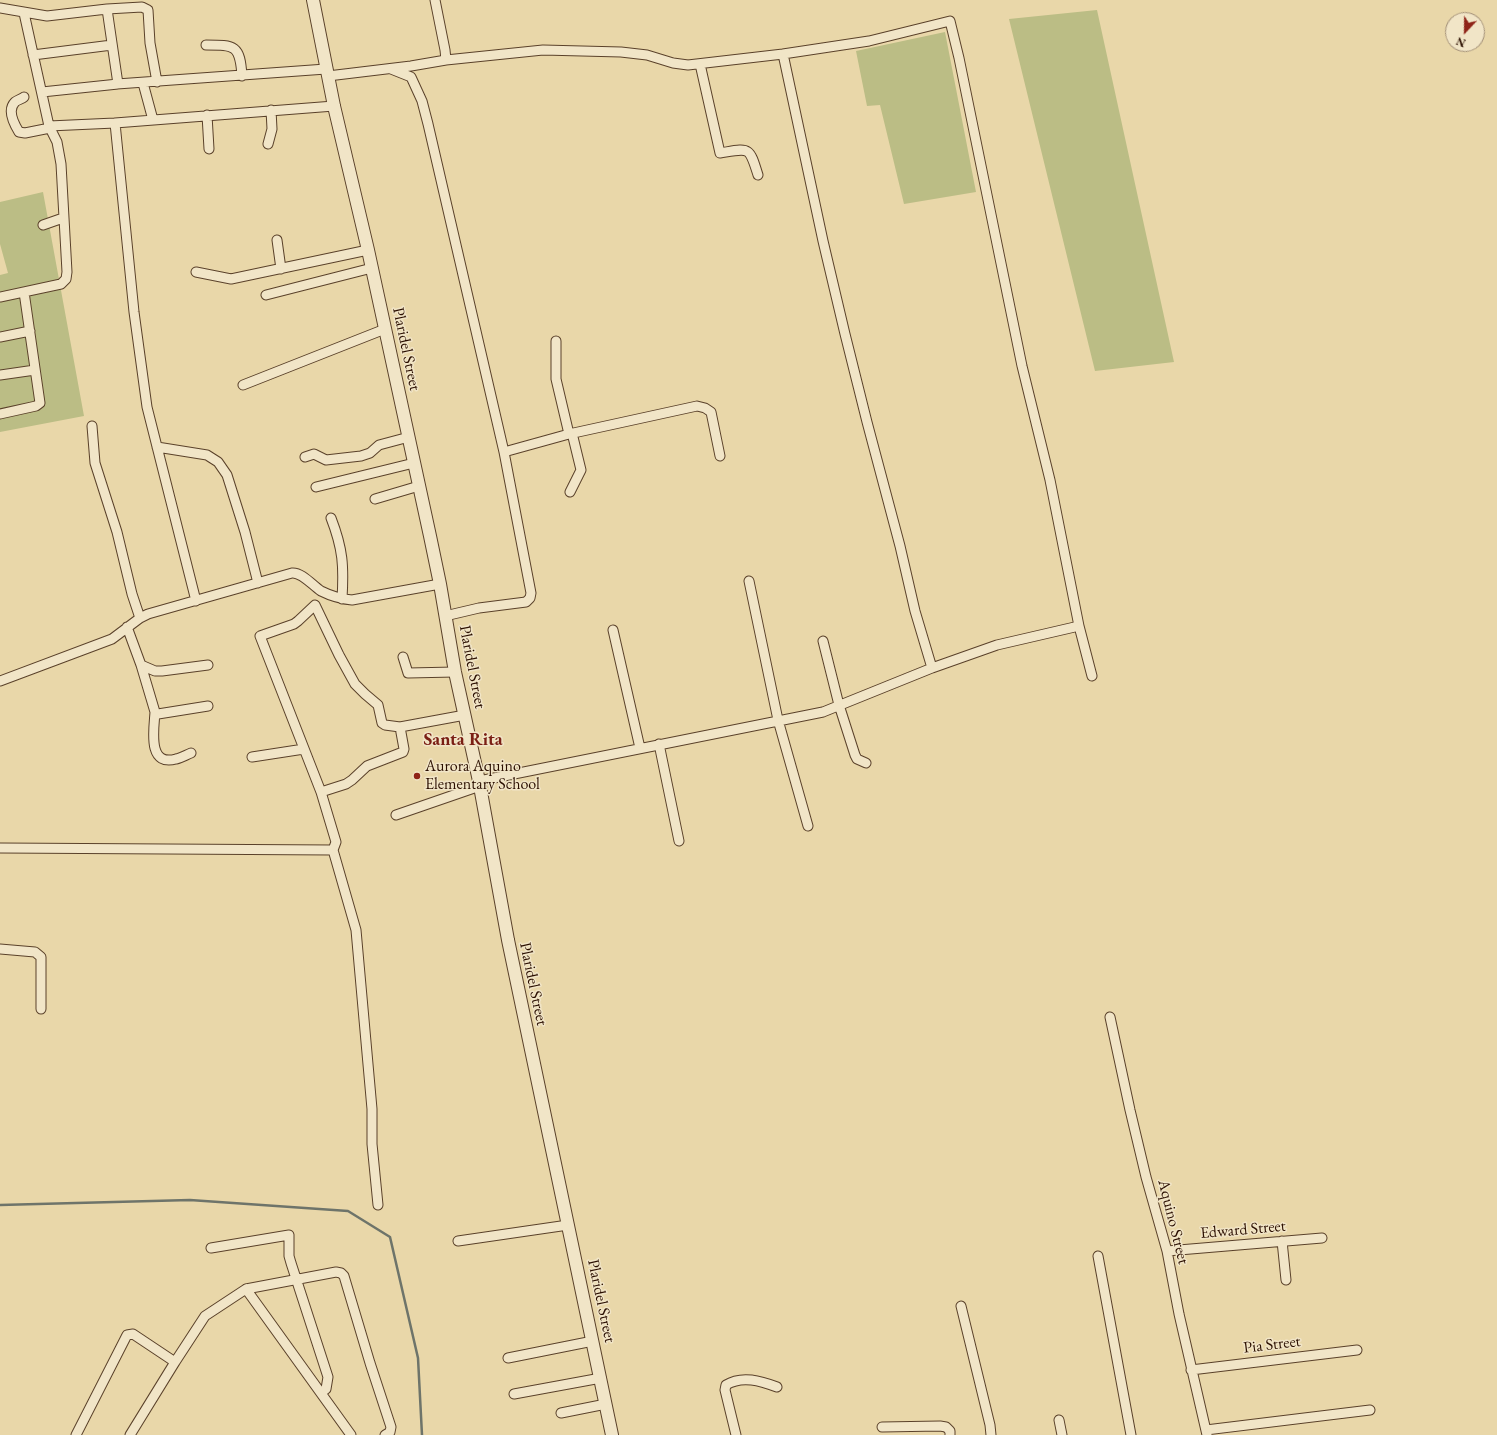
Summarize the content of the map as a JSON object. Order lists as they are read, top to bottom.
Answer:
{
  "streets": {
    "street": [
      "Plaridel Street",
      "Aquino Street",
      "Edward Street",
      "Pia Street"
    ]
  },
  "crossings": [
    ["Aquino Street", "Edward Street"],
    ["Aquino Street", "Pia Street"]
  ],
  "districts": ["Santa Rita"],
  "places": ["Aurora Aquino Elementary School"],
  "north": "bottom"
}
